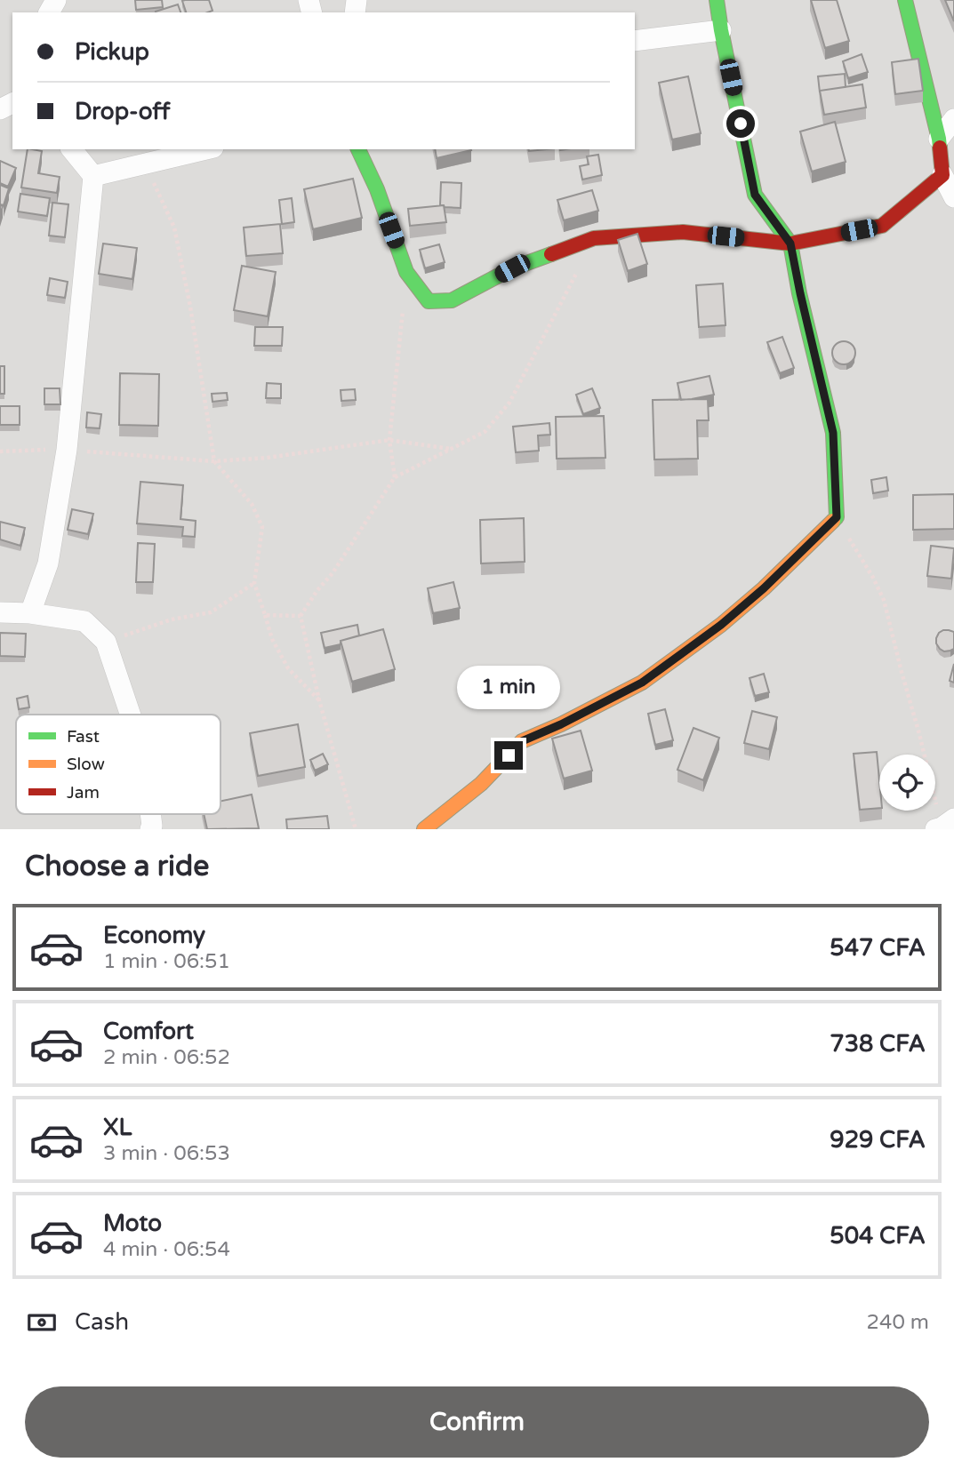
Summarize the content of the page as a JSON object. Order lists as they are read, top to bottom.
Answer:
{
  "legend": ["Fast", "Slow", "Jam"],
  "page": {
    "banner": ["Pickup", "Drop-off"],
    "bubble": "1 min",
    "heading": "Choose a ride",
    "list": [
      {
        "name": "Economy",
        "note": "1 min · 06:51",
        "value": "547 CFA"
      },
      {
        "name": "Comfort",
        "note": "2 min · 06:52",
        "value": "738 CFA"
      },
      {
        "name": "XL",
        "note": "3 min · 06:53",
        "value": "929 CFA"
      },
      {
        "name": "Moto",
        "note": "4 min · 06:54",
        "value": "504 CFA"
      }
    ],
    "pay": ["Cash", "240 m"],
    "buttons": "Confirm"
  }
}
